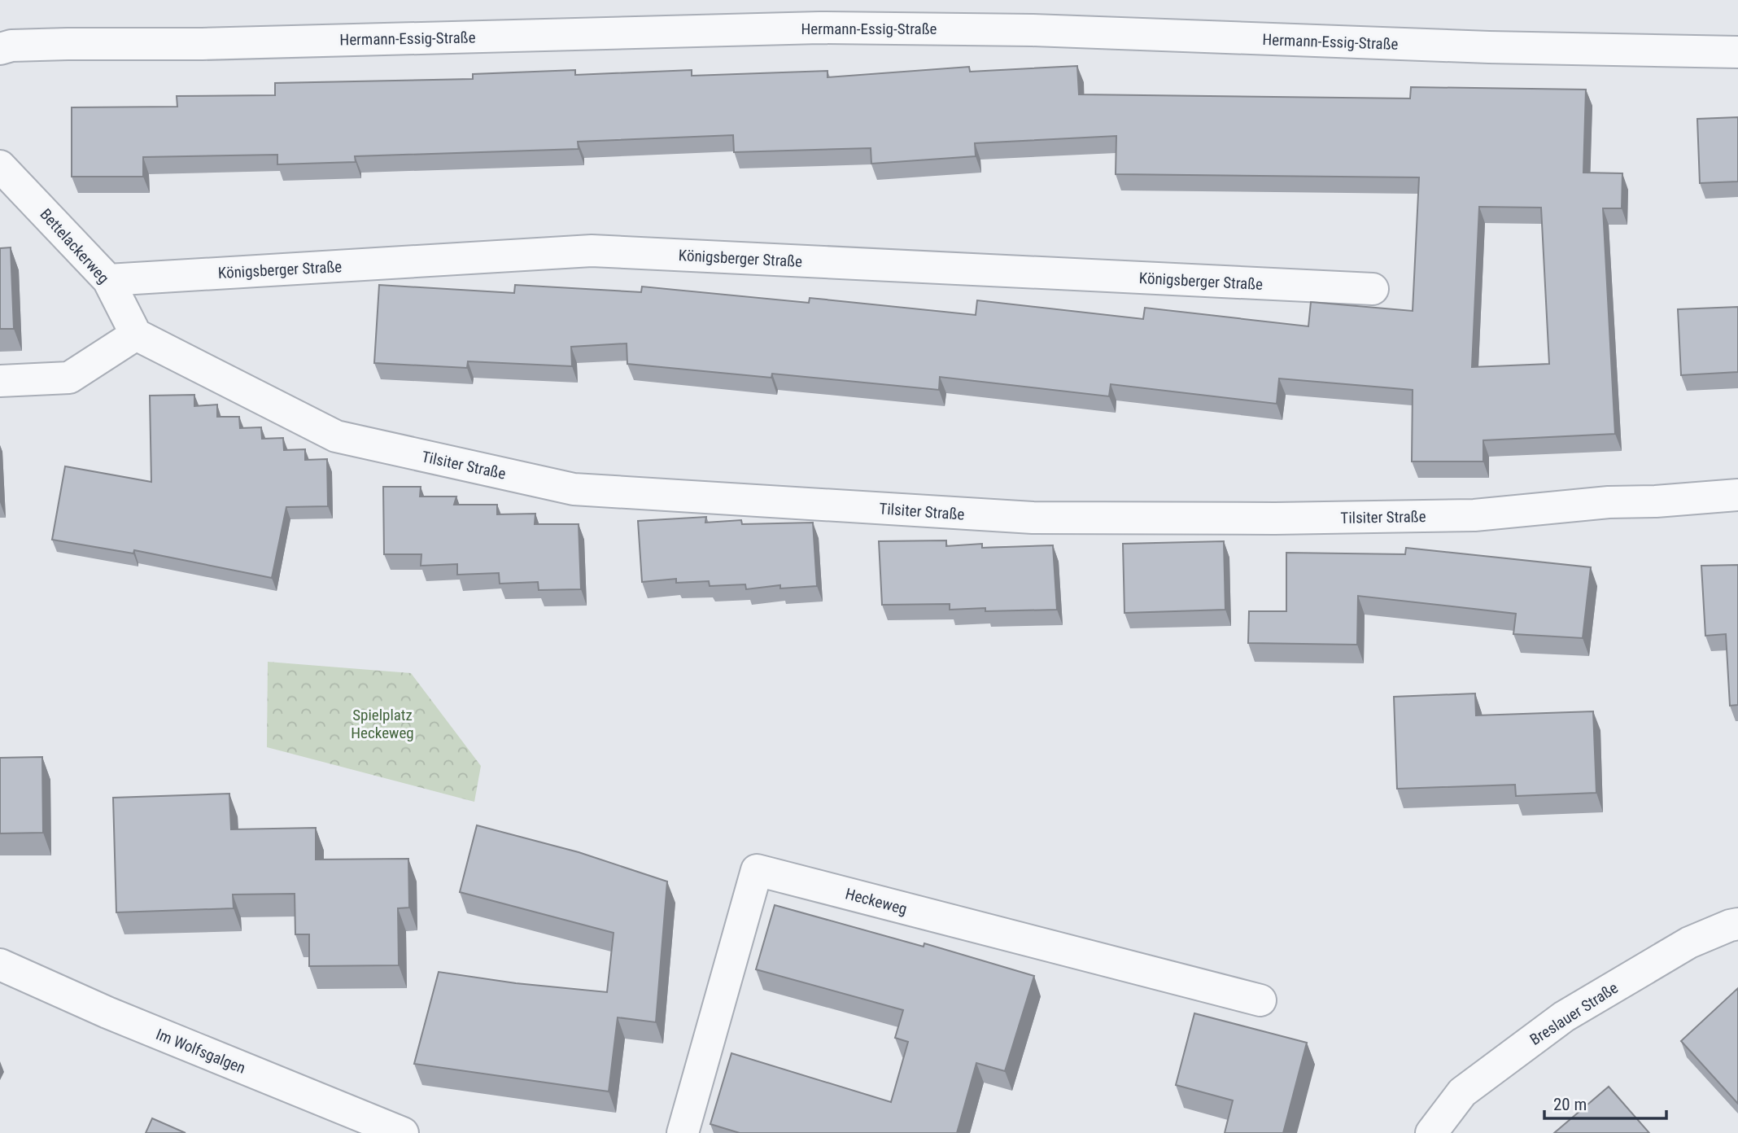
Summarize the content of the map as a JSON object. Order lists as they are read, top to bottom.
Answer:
{
  "streets": {
    "street": [
      "Hermann-Essig-Straße",
      "Bettelackerweg",
      "Königsberger Straße",
      "Tilsiter Straße",
      "Heckeweg",
      "Breslauer Straße",
      "Im Wolfsgalgen"
    ]
  },
  "crossings": [
    ["Bettelackerweg", "Königsberger Straße"],
    ["Bettelackerweg", "Tilsiter Straße"]
  ],
  "parks": ["Spielplatz Heckeweg"],
  "scale_bar": "20 m"
}
